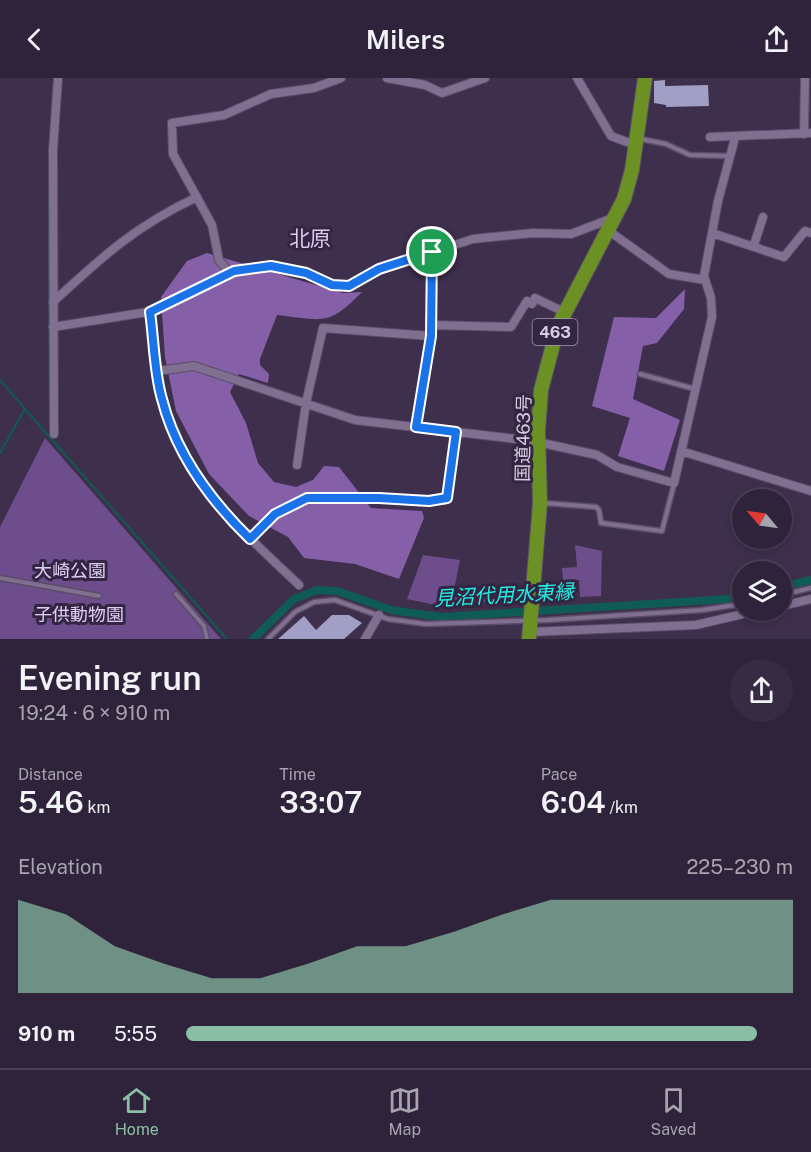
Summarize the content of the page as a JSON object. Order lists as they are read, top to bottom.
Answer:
{
  "streets": {
    "highway": ["463", "国道463号"]
  },
  "districts": ["北原"],
  "water": ["見沼代用水東縁"],
  "parks": ["大崎公園", "子供動物園"],
  "north": "top left",
  "page": {
    "header": "Milers",
    "heading": ["Evening run", "19:24 · 6 × 910 m"],
    "stats": [
      ["Distance", "5.46 km"],
      ["Time", "33:07"],
      ["Pace", "6:04 /km"]
    ],
    "chart": ["Elevation", "225–230 m"],
    "list": [
      {
        "name": "910 m",
        "note": "5:55"
      }
    ],
    "tabs": ["Home", "Map", "Saved"]
  }
}
